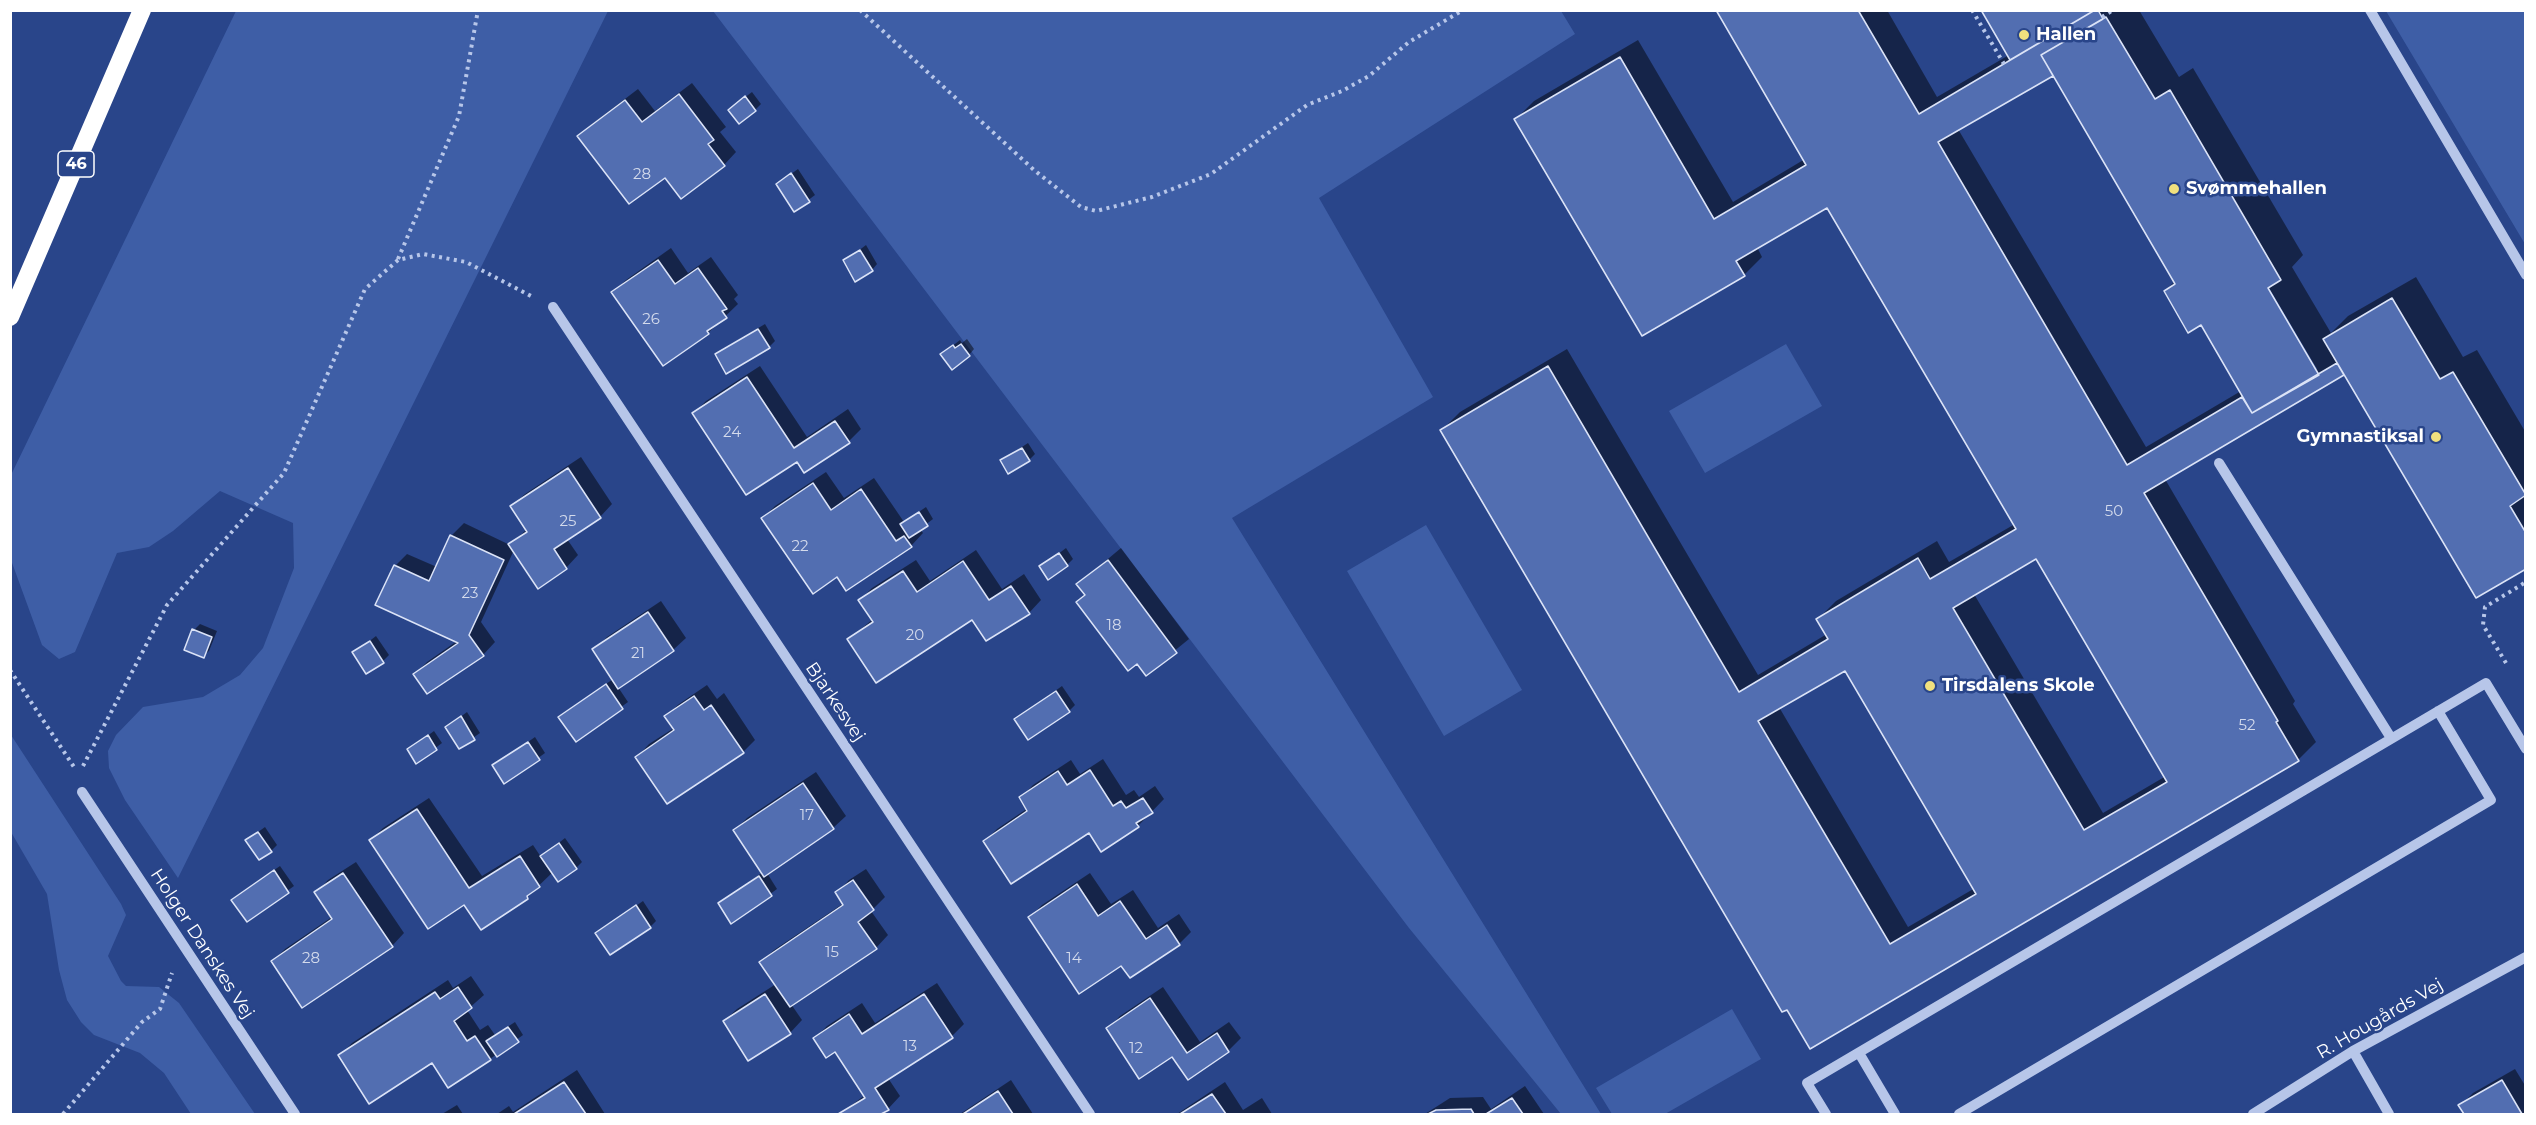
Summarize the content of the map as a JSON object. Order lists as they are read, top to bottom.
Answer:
{
  "streets": {
    "highway": ["46"],
    "street": ["Bjarkesvej", "Holger Danskes Vej", "R. Hougårds Vej"]
  },
  "places": [
    "Hallen",
    "Svømmehallen",
    "Gymnastiksal",
    "Tirsdalens Skole"
  ],
  "house_numbers": [
    "28",
    "26",
    "24",
    "50",
    "25",
    "22",
    "23",
    "18",
    "20",
    "21",
    "52",
    "17",
    "15",
    "28",
    "14",
    "13",
    "12"
  ]
}
